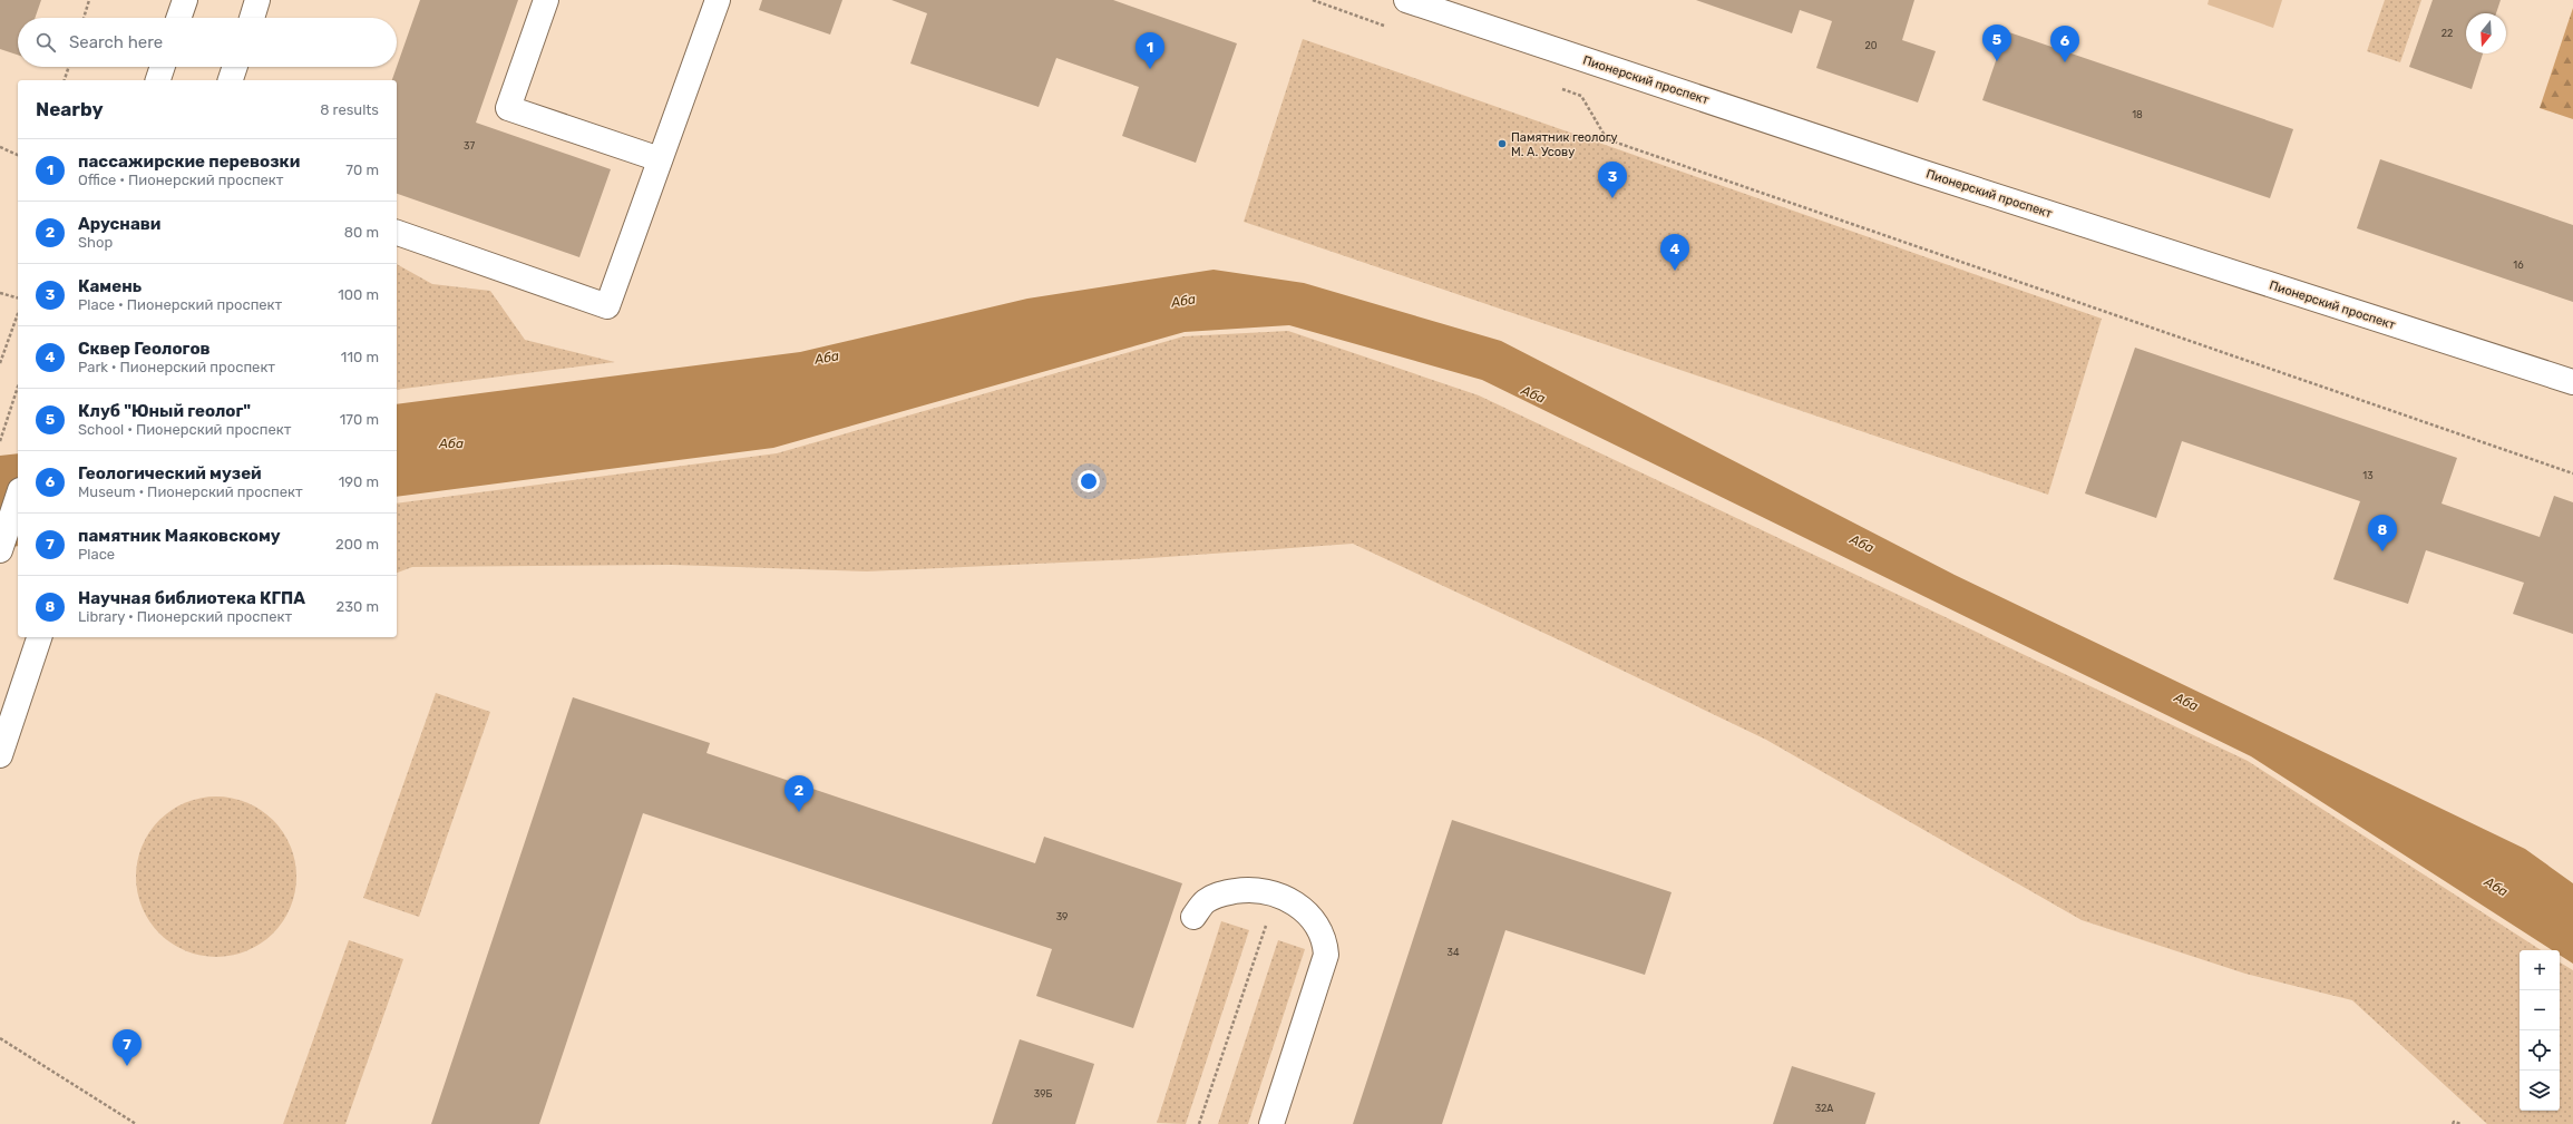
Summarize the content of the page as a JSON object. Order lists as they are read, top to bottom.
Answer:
{
  "streets": {
    "street": ["Пионерский проспект"]
  },
  "water": ["Аба"],
  "places": ["Памятник геологу М. А. Усову"],
  "house_numbers": [
    "22",
    "20",
    "18",
    "37",
    "16",
    "13",
    "39",
    "34",
    "39Б",
    "32А"
  ],
  "north": "bottom",
  "page": {
    "search": "Search here",
    "pins": [
      "5",
      "6",
      "1",
      "3",
      "4",
      "8",
      "2",
      "7"
    ],
    "heading": ["Nearby", "8 results"],
    "list": [
      {
        "mark": "1",
        "name": "пассажирские перевозки",
        "note": "Office · Пионерский проспект",
        "value": "70 m"
      },
      {
        "mark": "2",
        "name": "Аруснави",
        "note": "Shop",
        "value": "80 m"
      },
      {
        "mark": "3",
        "name": "Камень",
        "note": "Place · Пионерский проспект",
        "value": "100 m"
      },
      {
        "mark": "4",
        "name": "Сквер Геологов",
        "note": "Park · Пионерский проспект",
        "value": "110 m"
      },
      {
        "mark": "5",
        "name": "Клуб \"Юный геолог\"",
        "note": "School · Пионерский проспект",
        "value": "170 m"
      },
      {
        "mark": "6",
        "name": "Геологический музей",
        "note": "Museum · Пионерский проспект",
        "value": "190 m"
      },
      {
        "mark": "7",
        "name": "памятник Маяковскому",
        "note": "Place",
        "value": "200 m"
      },
      {
        "mark": "8",
        "name": "Научная библиотека КГПА",
        "note": "Library · Пионерский проспект",
        "value": "230 m"
      }
    ],
    "map_buttons": ["+", "−"]
  }
}
